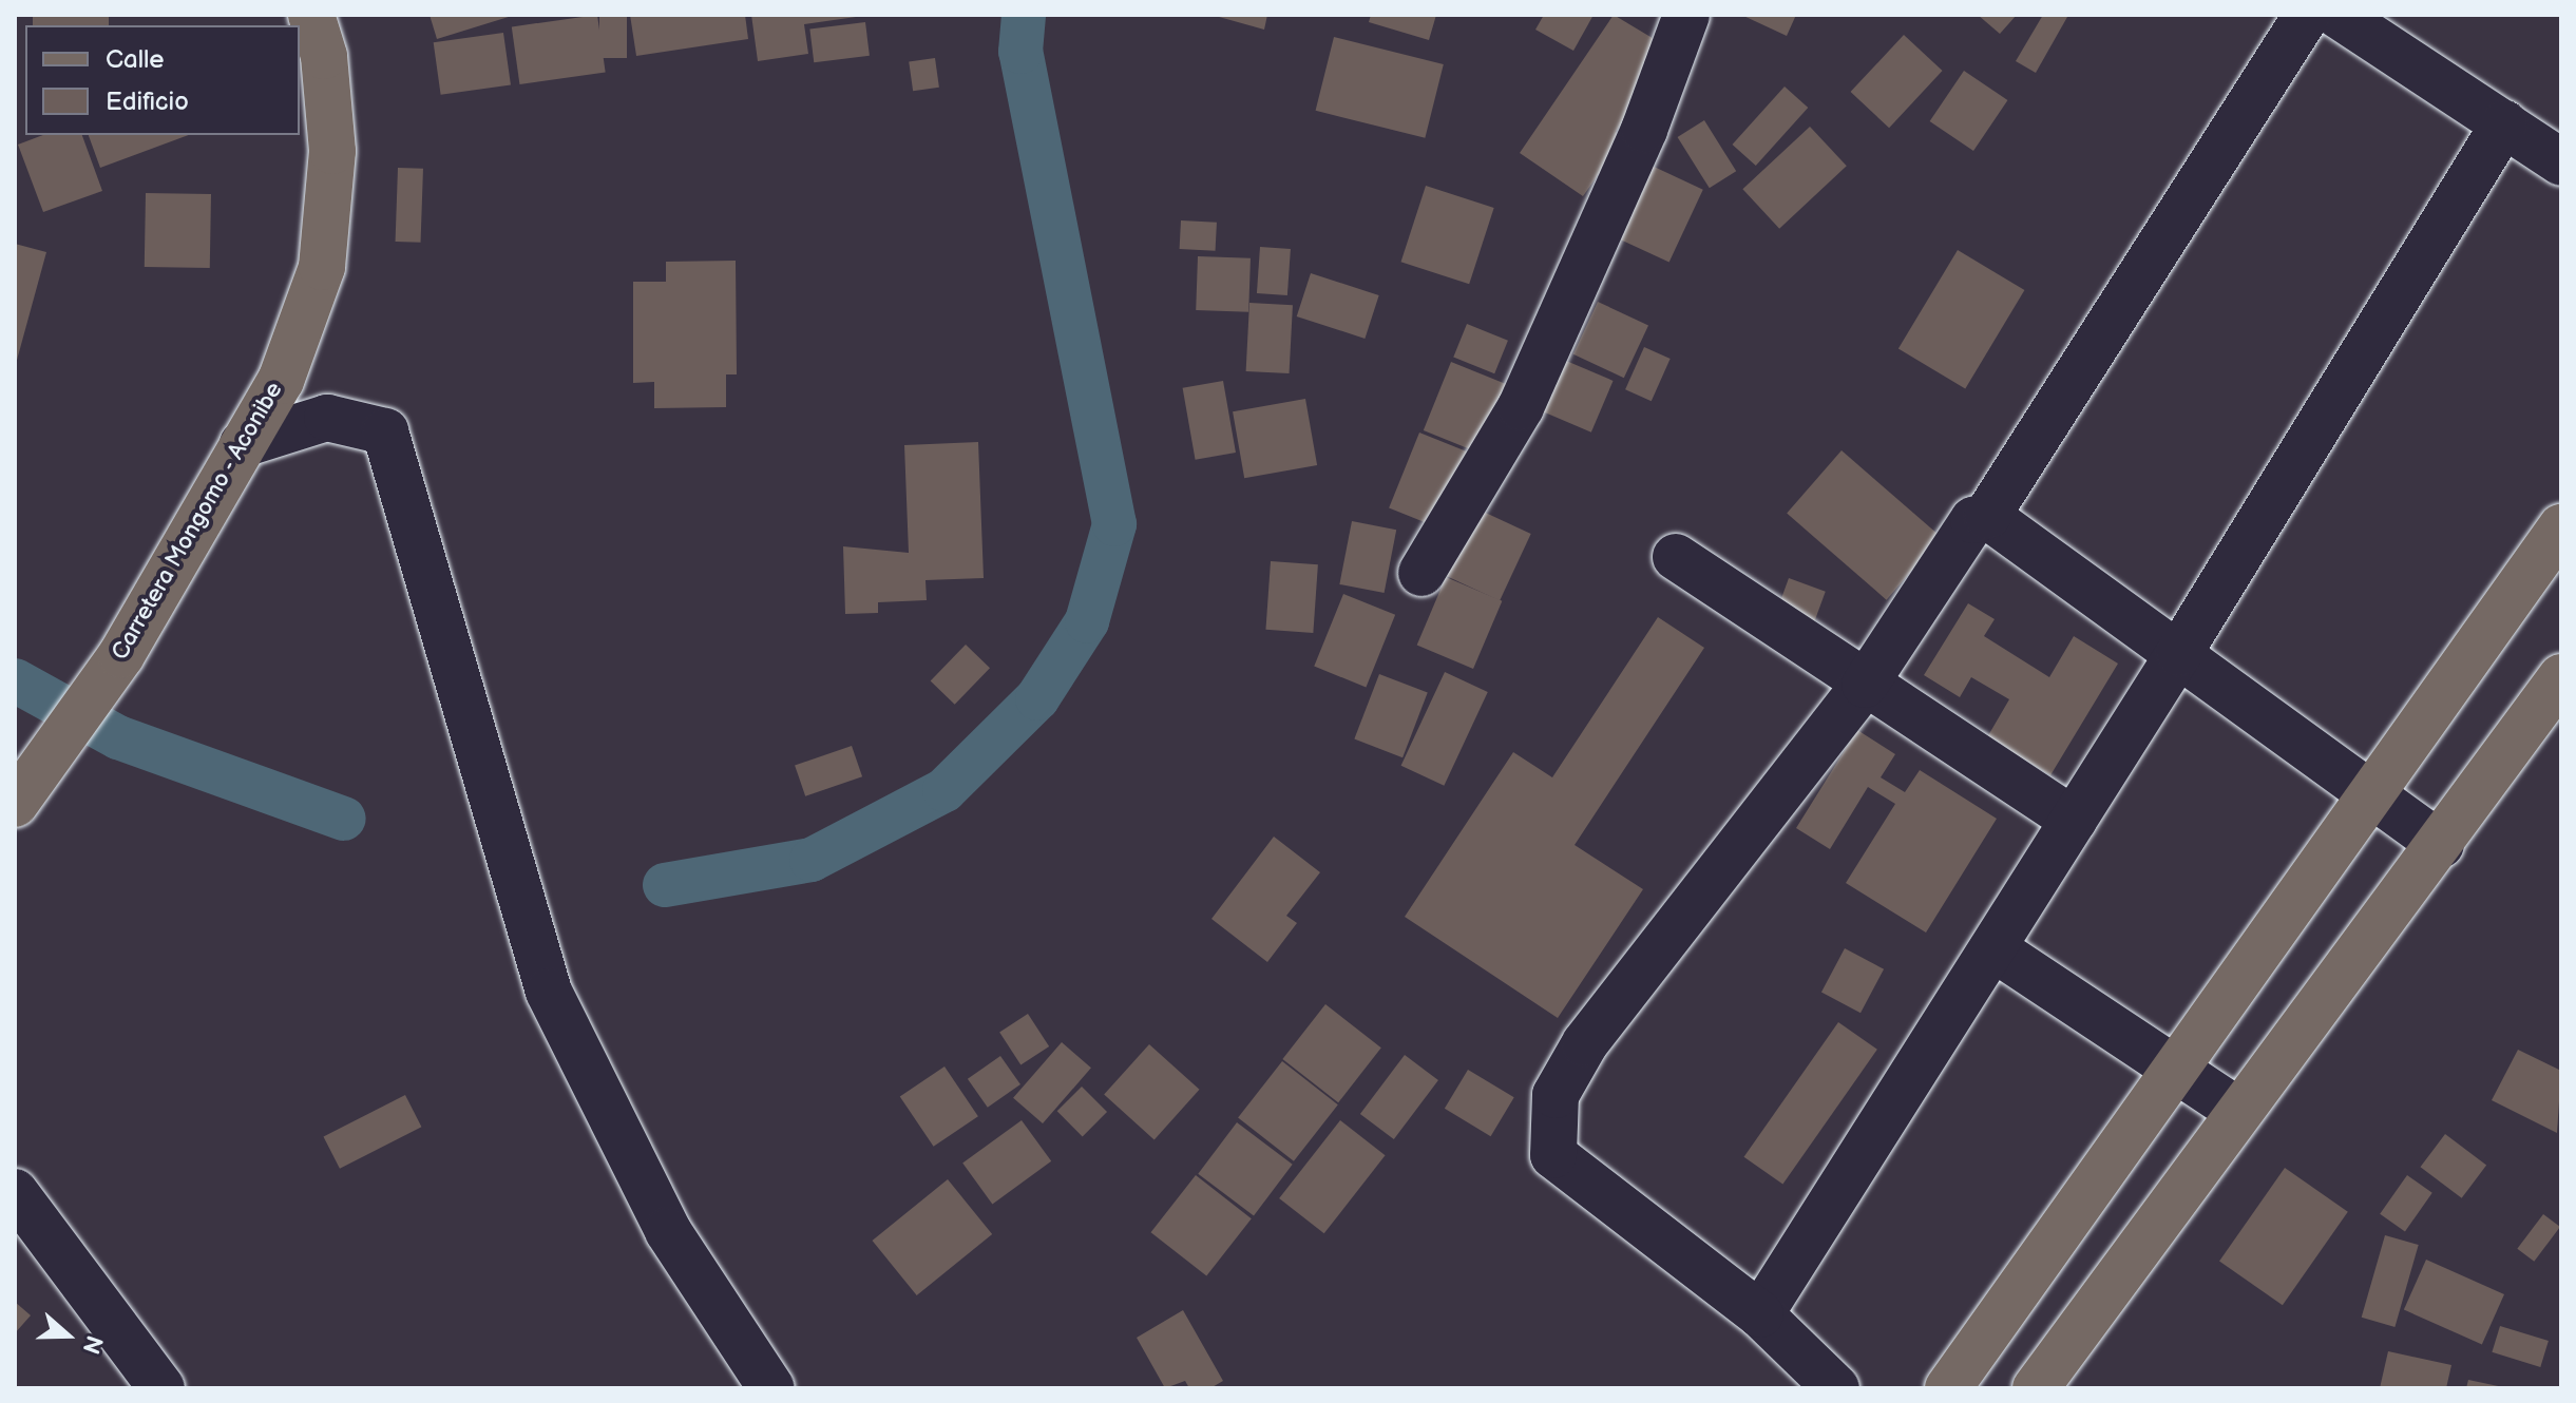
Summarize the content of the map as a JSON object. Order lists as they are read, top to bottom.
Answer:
{
  "streets": {
    "main road": ["Carretera Mongomo - Aconibe"]
  },
  "legend": ["Calle", "Edificio"],
  "north": "right"
}
